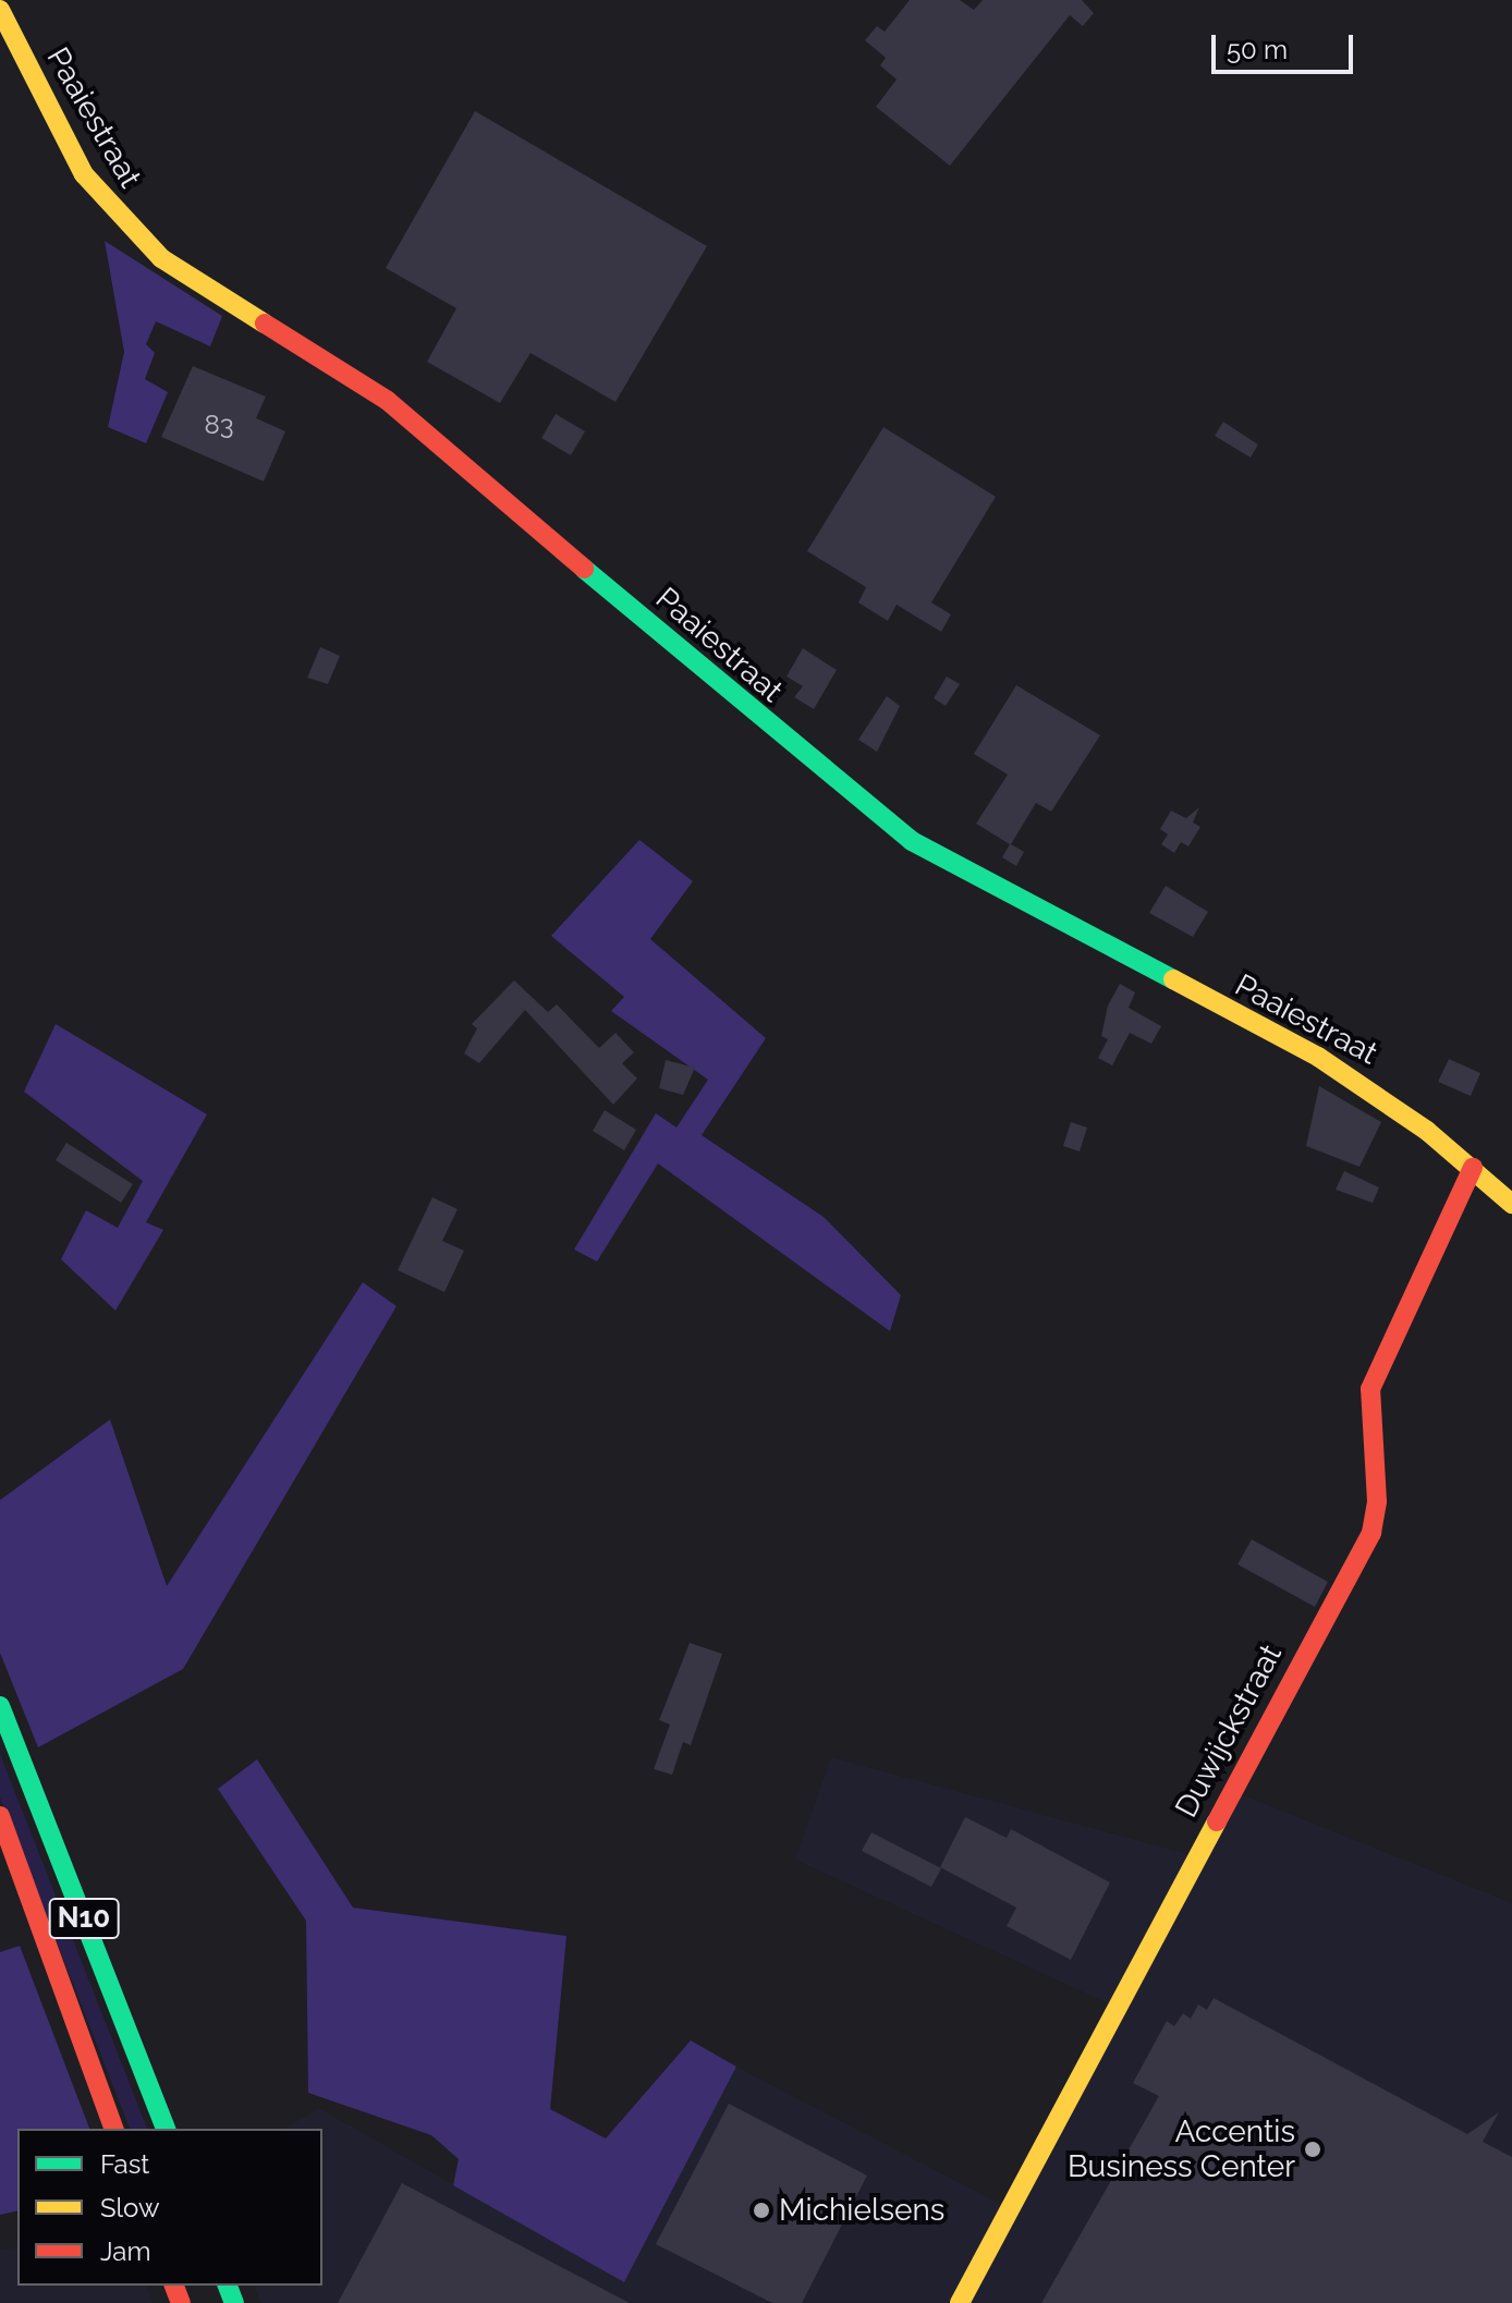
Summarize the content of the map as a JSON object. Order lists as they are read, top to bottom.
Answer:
{
  "streets": {
    "street": ["Paaiestraat", "Duwijckstraat", "N10"]
  },
  "crossings": [
    ["Paaiestraat", "Duwijckstraat"]
  ],
  "places": ["Accentis Business Center", "Michielsens"],
  "house_numbers": ["83"],
  "legend": ["Fast", "Slow", "Jam"],
  "scale_bar": "50 m"
}
